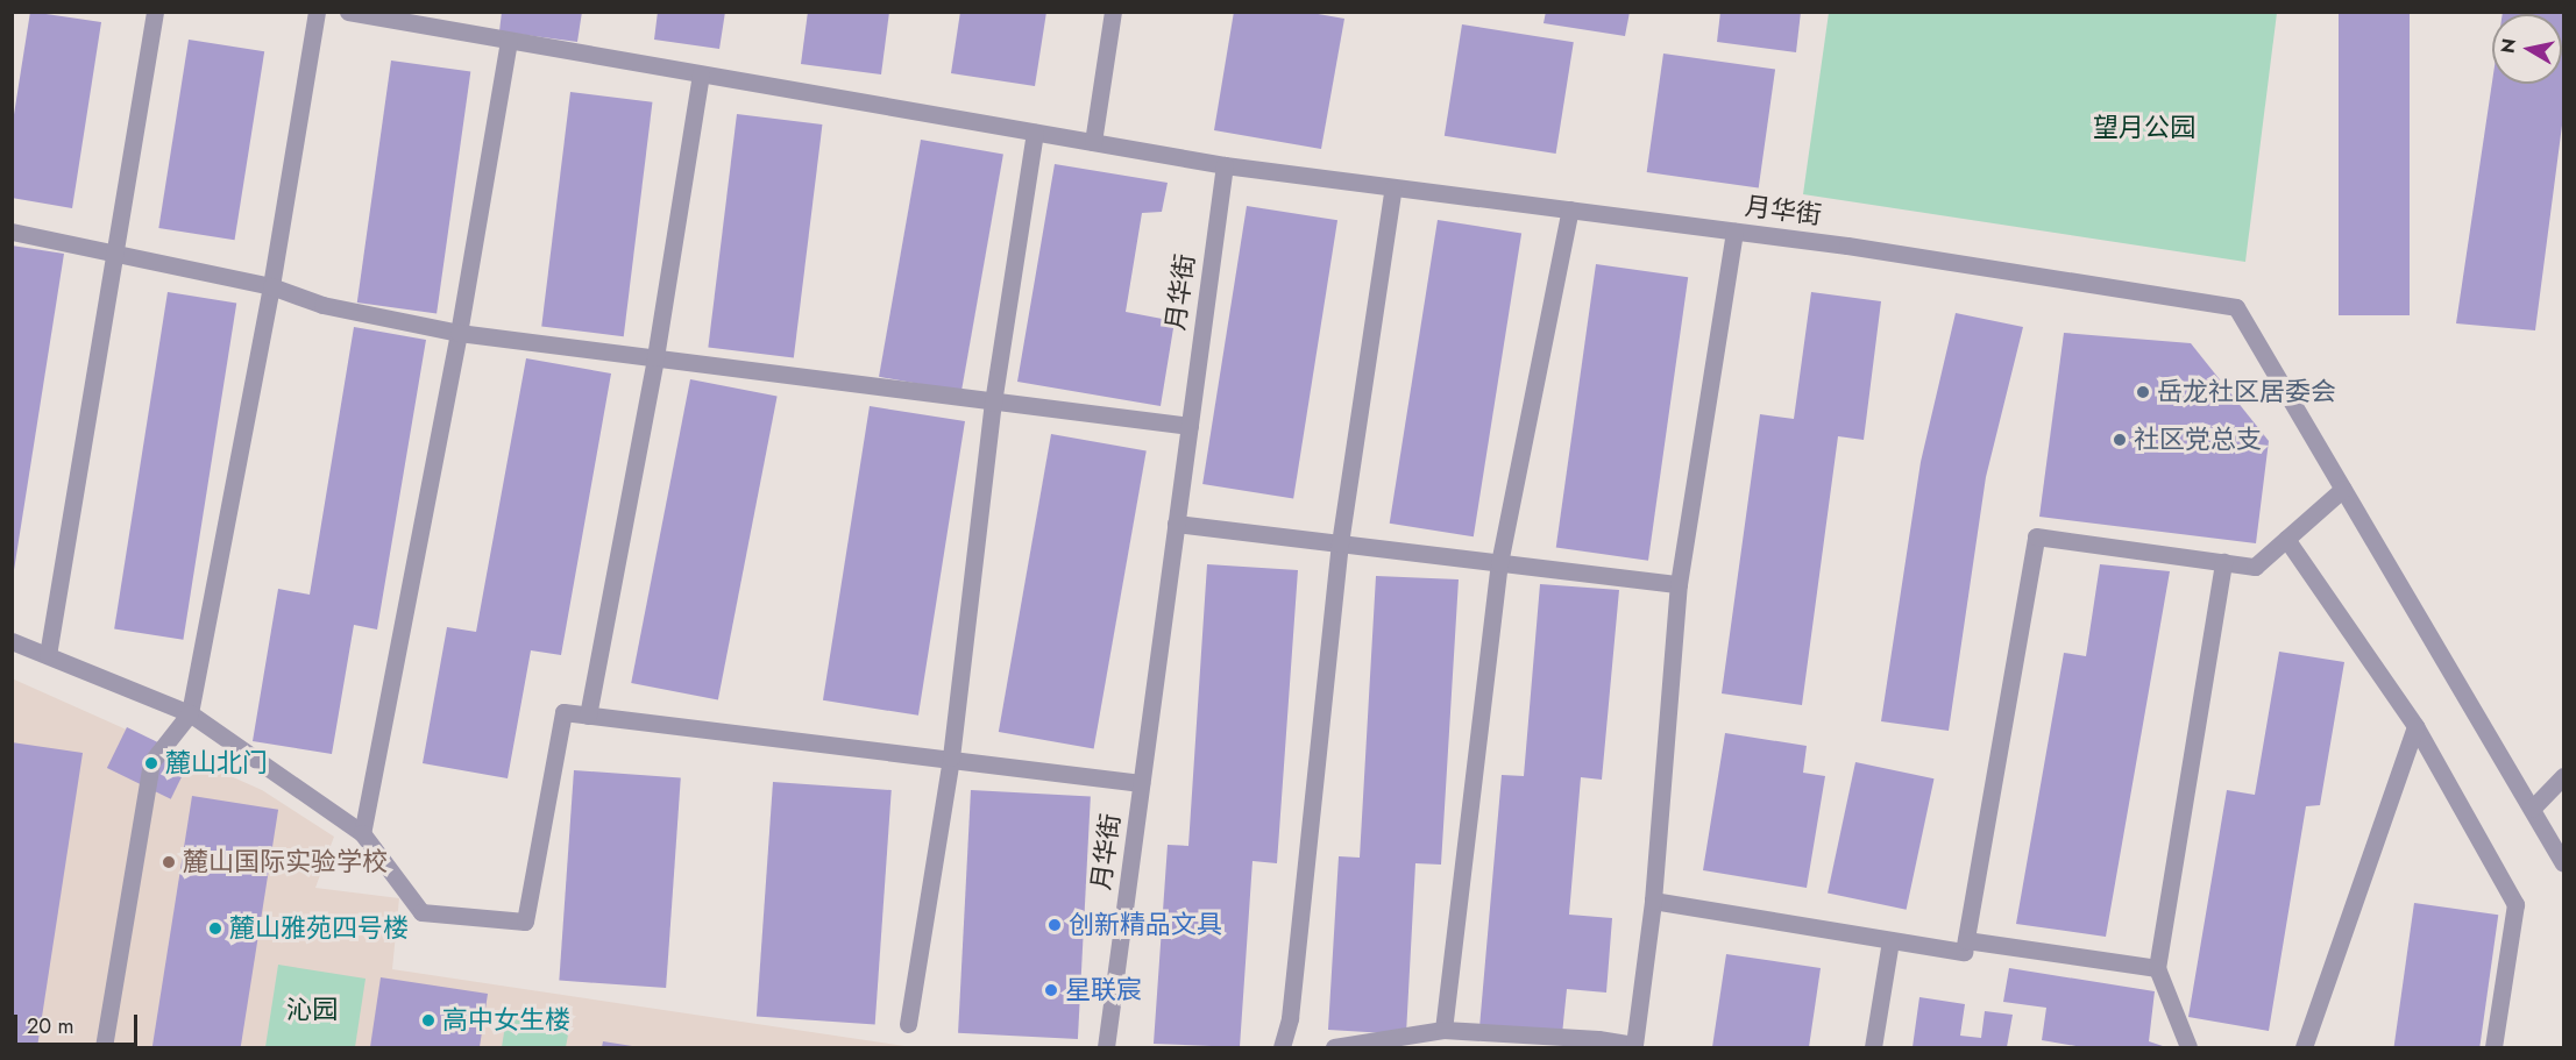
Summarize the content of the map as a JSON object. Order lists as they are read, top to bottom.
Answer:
{
  "streets": {
    "street": ["月华街"]
  },
  "parks": ["望月公园", "沁园"],
  "places": [
    "岳龙社区居委会",
    "社区党总支",
    "麓山北门",
    "麓山国际实验学校",
    "创新精品文具",
    "麓山雅苑四号楼",
    "星联宸",
    "高中女生楼"
  ],
  "scale_bar": "20 m",
  "north": "left"
}
